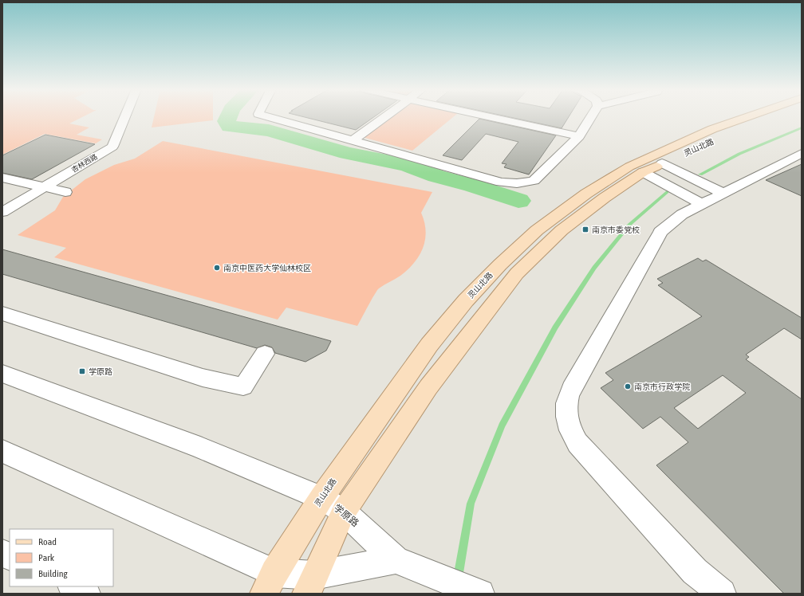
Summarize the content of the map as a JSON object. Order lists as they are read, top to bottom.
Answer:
{
  "streets": {
    "main road": ["灵山北路"],
    "street": ["杏林西路", "学原路"]
  },
  "crossings": [
    ["灵山北路", "学原路"]
  ],
  "places": {
    "transit": ["南京市委党校", "学原路"],
    "other": ["南京中医药大学仙林校区", "南京市行政学院"]
  },
  "legend": ["Road", "Park", "Building"]
}
